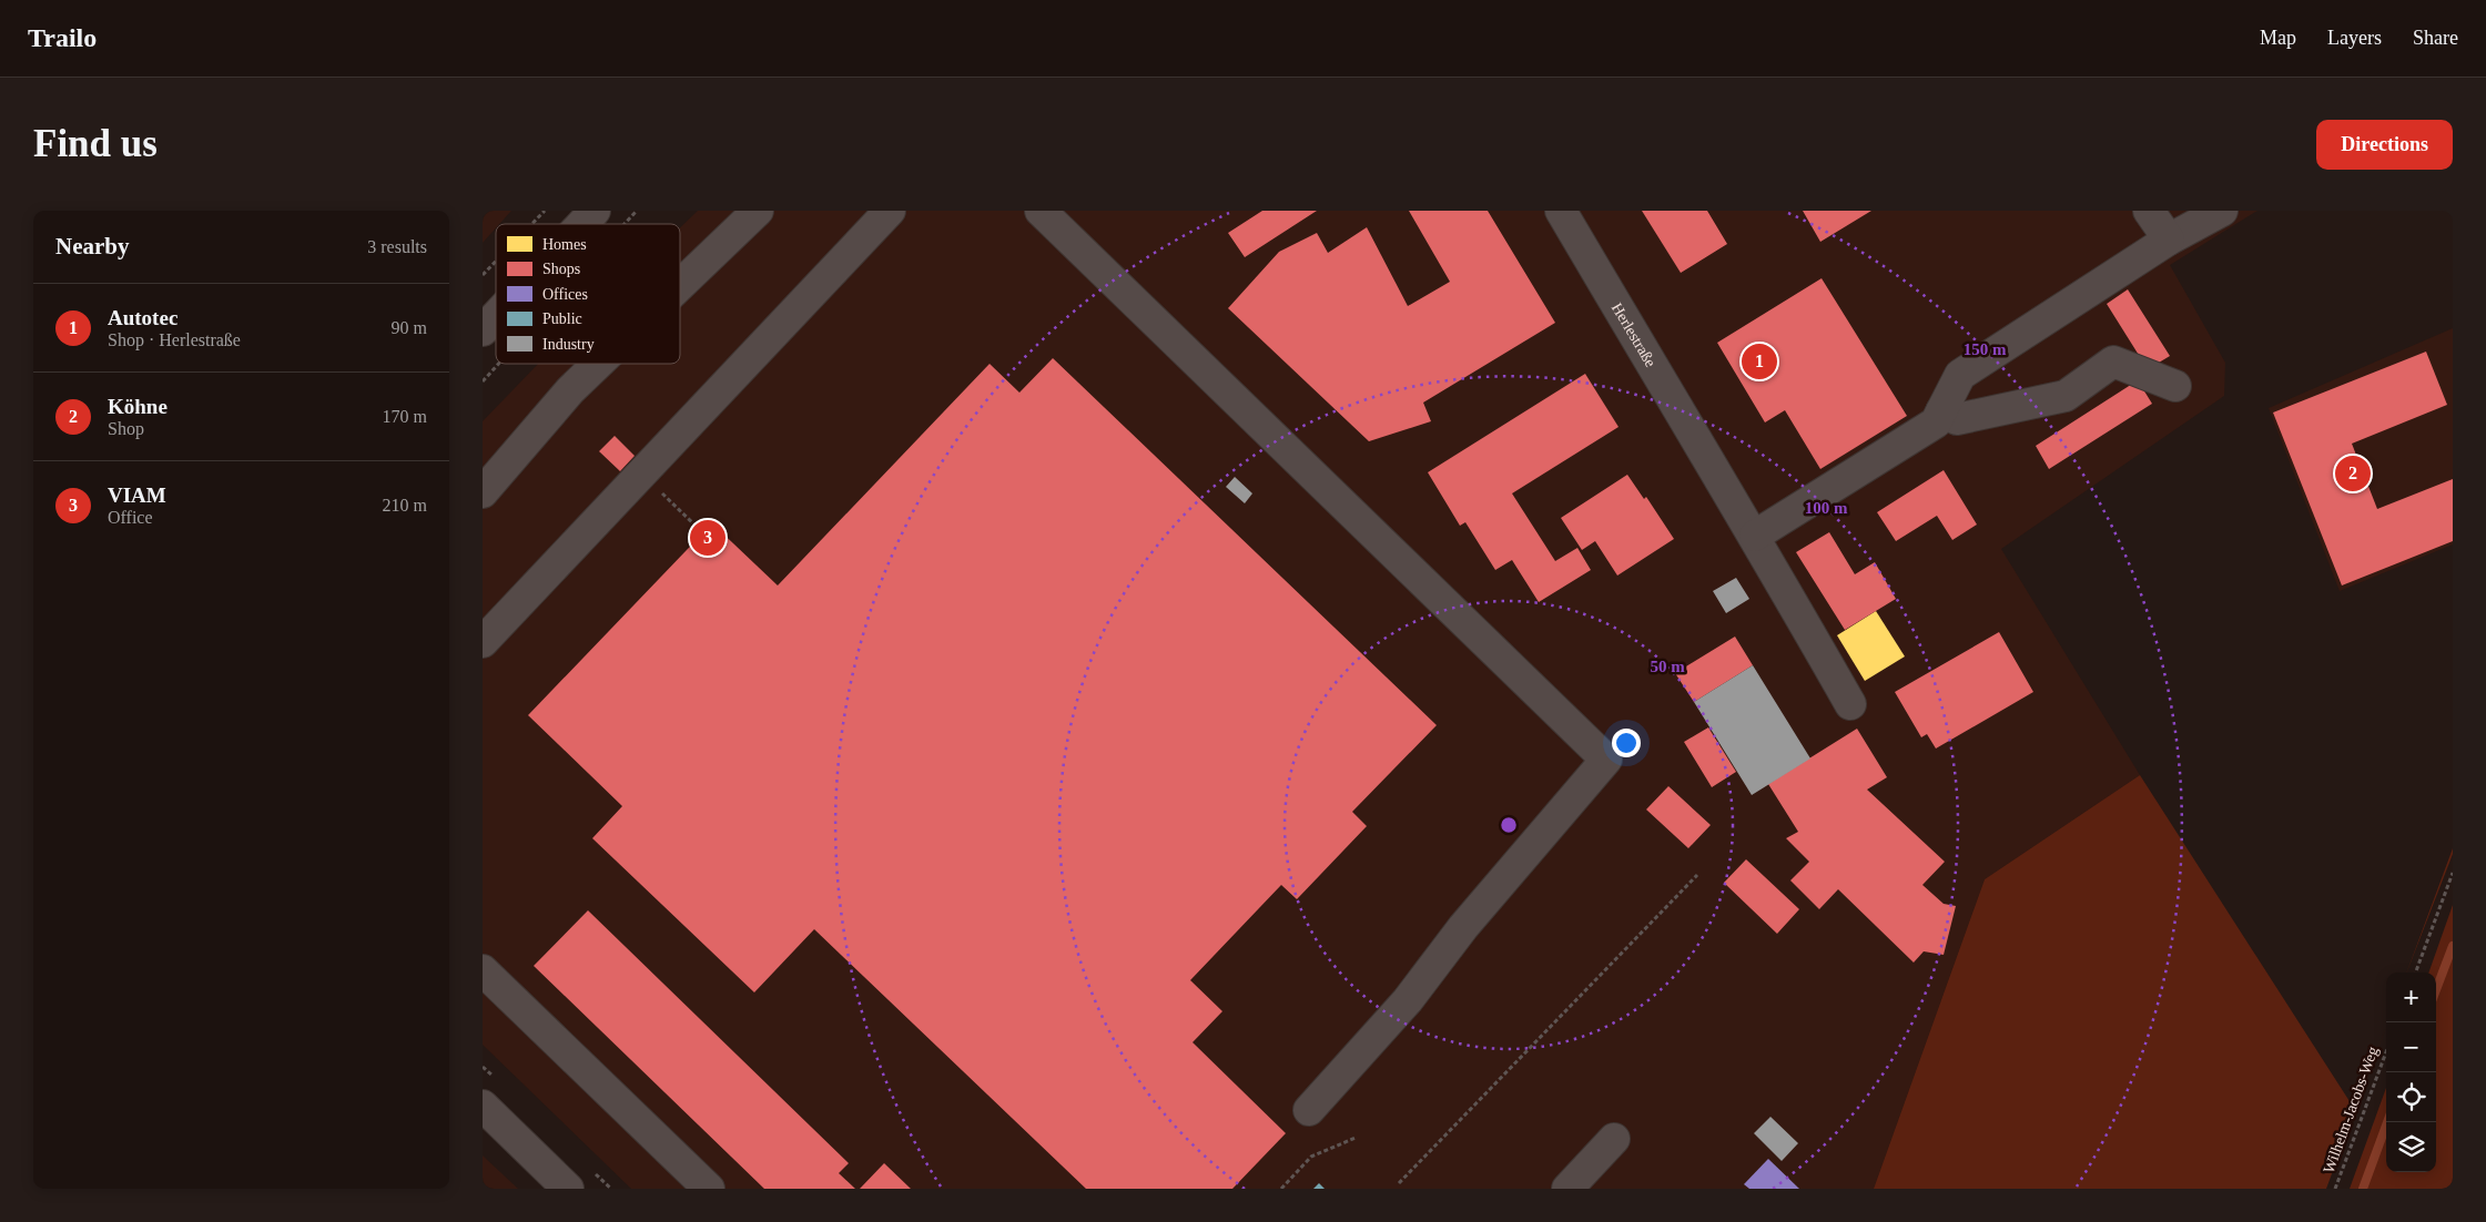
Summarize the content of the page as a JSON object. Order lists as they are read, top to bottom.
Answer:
{
  "streets": {
    "street": ["Herlestraße"],
    "path": ["Wilhelm-Jacobs-Weg"]
  },
  "legend": [
    "Homes",
    "Shops",
    "Offices",
    "Public",
    "Industry"
  ],
  "page": {
    "header": "Trailo",
    "nav": ["Map", "Layers", "Share"],
    "buttons": "Directions",
    "title": "Find us",
    "heading": ["Nearby", "3 results"],
    "list": [
      {
        "mark": "1",
        "name": "Autotec",
        "note": "Shop · Herlestraße",
        "value": "90 m"
      },
      {
        "mark": "2",
        "name": "Köhne",
        "note": "Shop",
        "value": "170 m"
      },
      {
        "mark": "3",
        "name": "VIAM",
        "note": "Office",
        "value": "210 m"
      }
    ],
    "pins": ["1", "2", "3"],
    "map_buttons": ["+", "−"]
  },
  "rings": ["150 m", "100 m", "50 m"]
}
